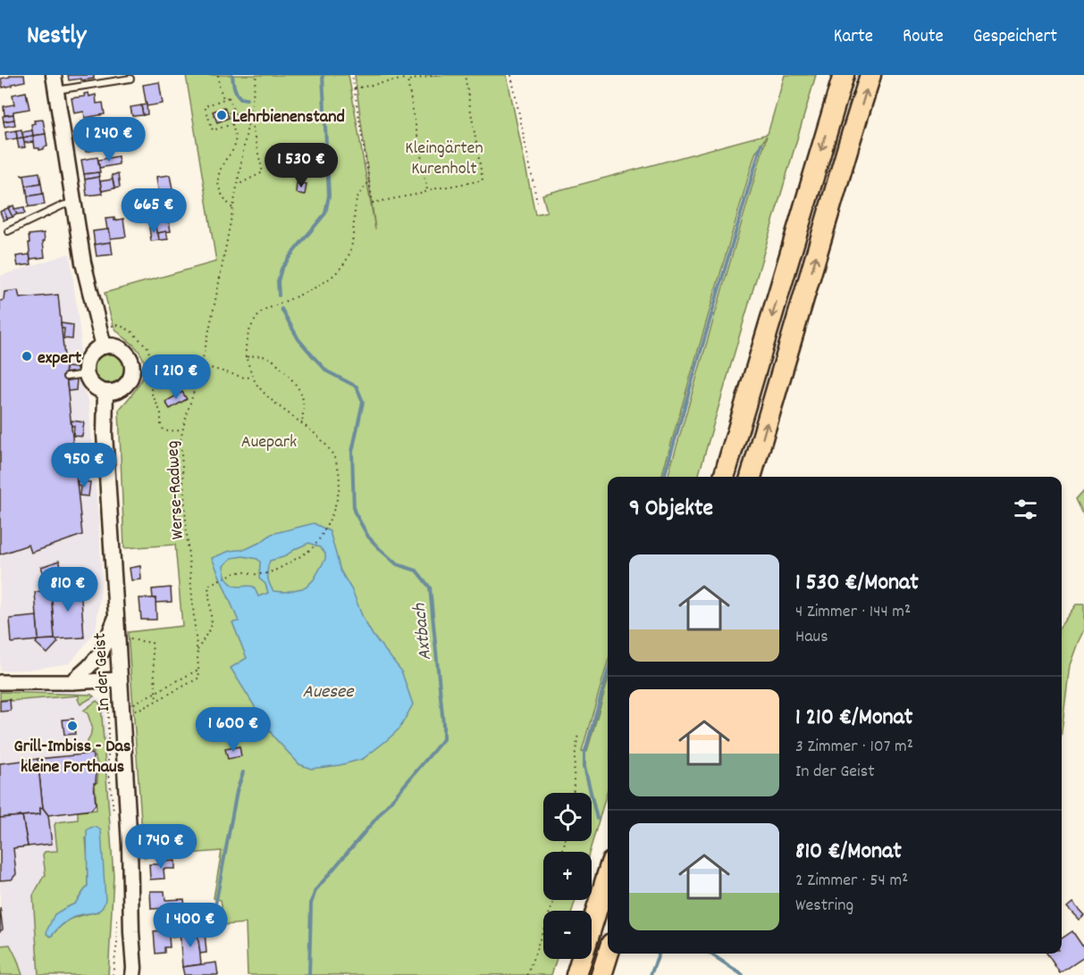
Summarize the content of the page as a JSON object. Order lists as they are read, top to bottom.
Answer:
{
  "streets": {
    "main road": ["In der Geist"],
    "path": ["Werse-Radweg"]
  },
  "water": ["Axtbach", "Auesee"],
  "parks": ["Kleingärten Kurenholt", "Auepark"],
  "places": ["Lehrbienenstand", "expert", "Grill-Imbiss - Das kleine Forthaus"],
  "page": {
    "header": "Nestly",
    "nav": ["Karte", "Route", "Gespeichert"],
    "price": [
      "1 240 €",
      "1 530 €",
      "665 €",
      "1 210 €",
      "950 €",
      "810 €",
      "1 600 €",
      "1 740 €",
      "1 400 €"
    ],
    "heading": "9 Objekte",
    "list": [
      {
        "name": "1 530 €/Monat",
        "note": "4 Zimmer · 144 m² · Haus"
      },
      {
        "name": "1 210 €/Monat",
        "note": "3 Zimmer · 107 m² · In der Geist"
      },
      {
        "name": "810 €/Monat",
        "note": "2 Zimmer · 54 m² · Westring"
      }
    ],
    "map_buttons": ["+", "−"]
  }
}
